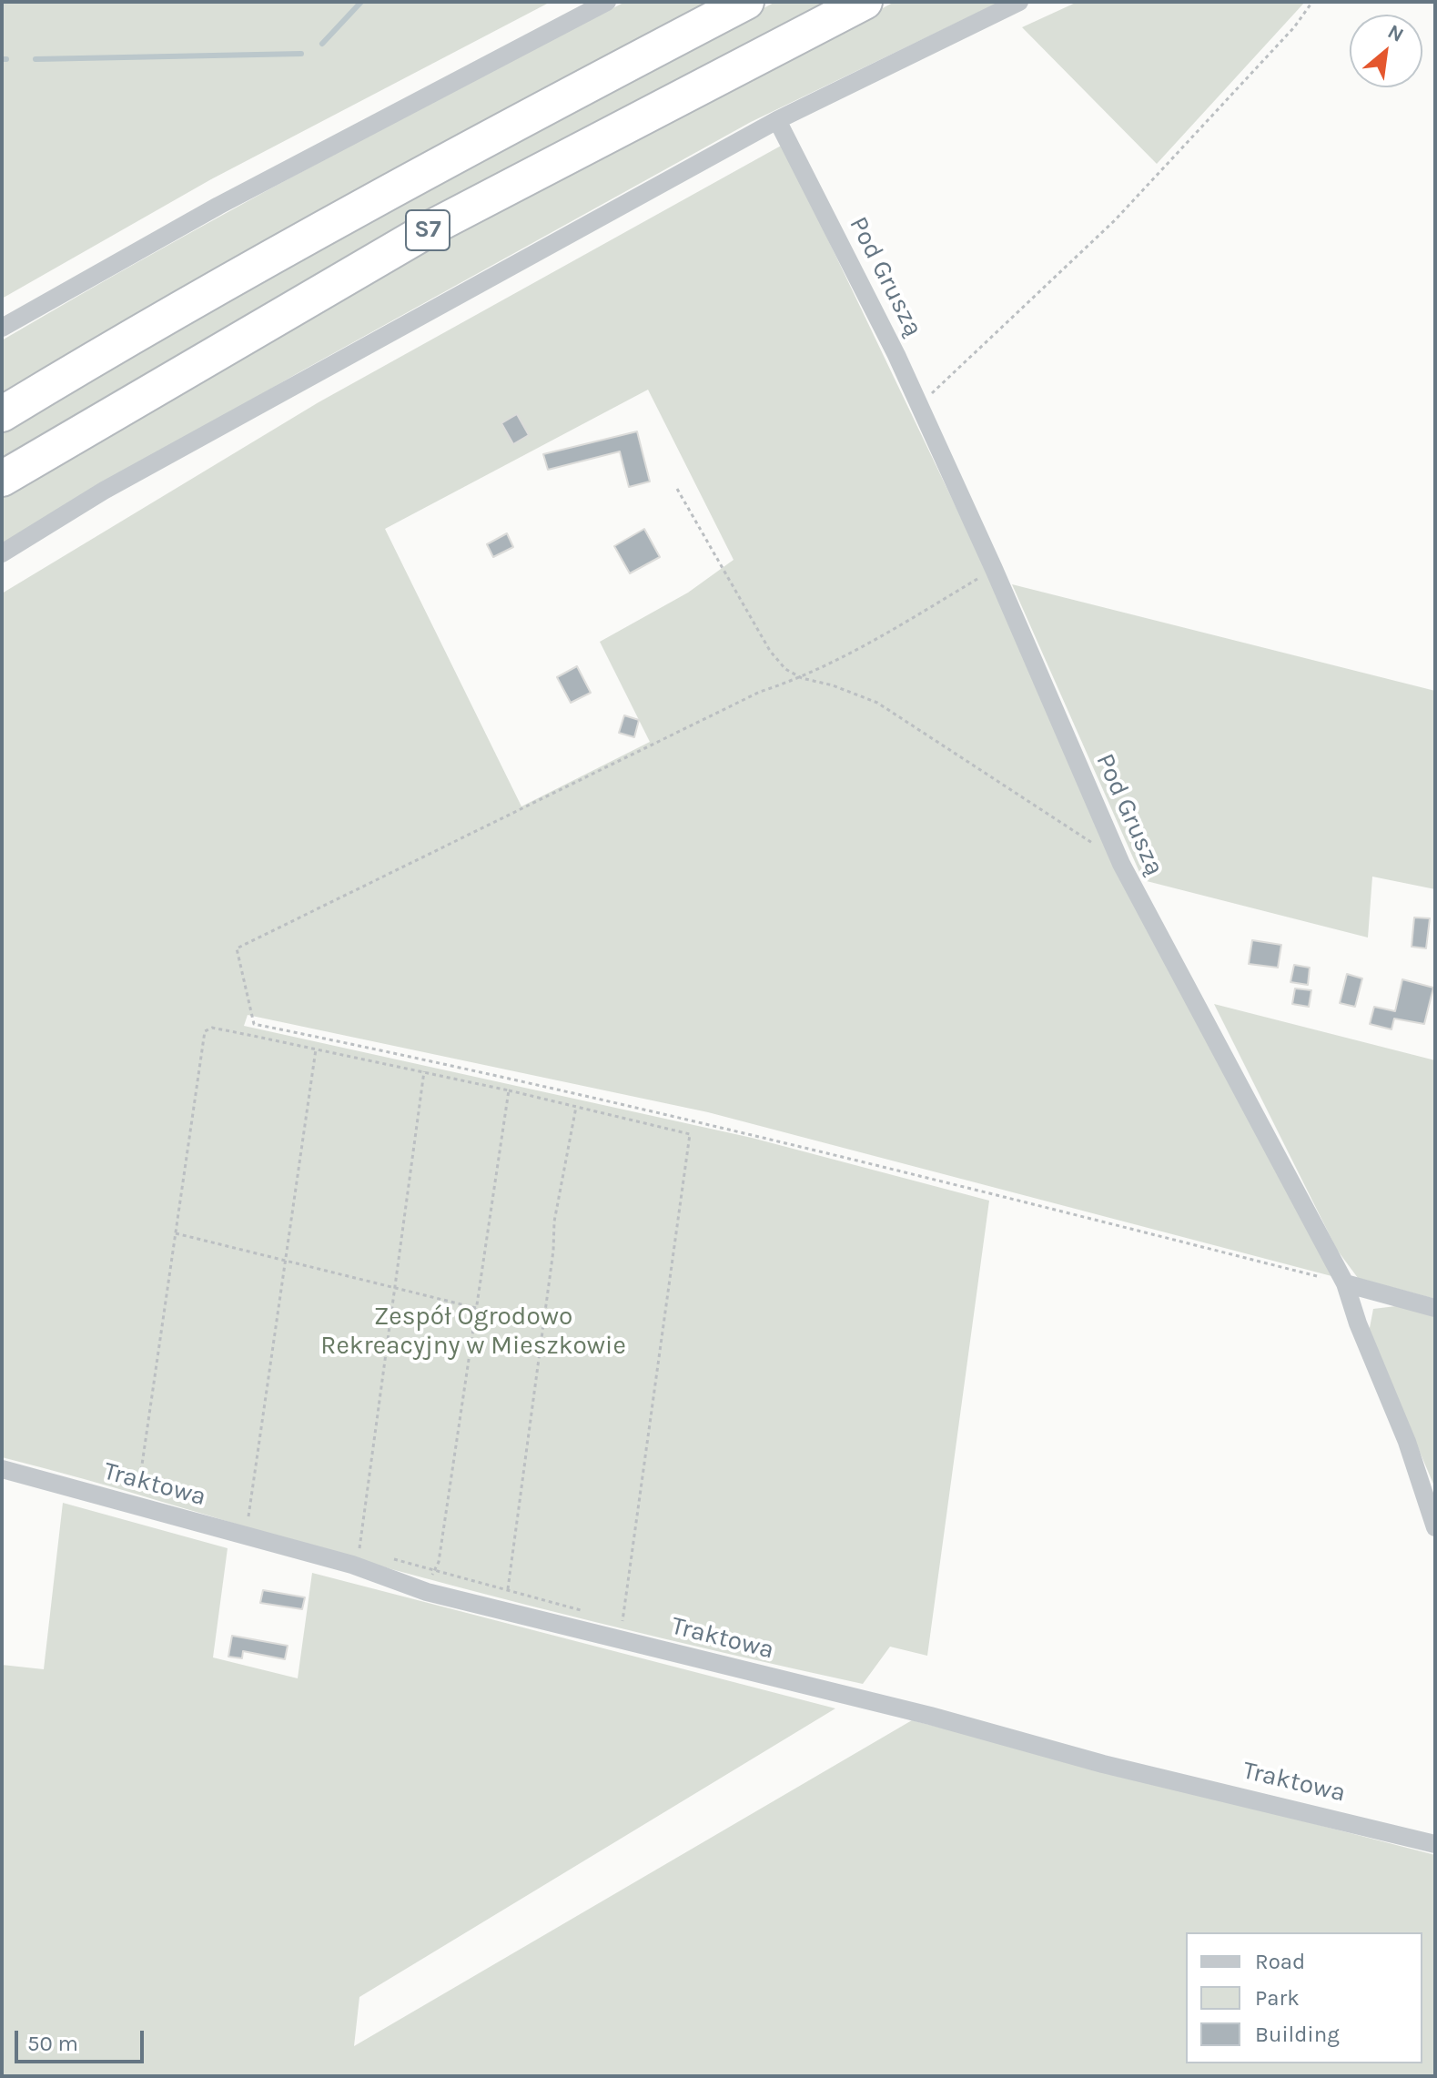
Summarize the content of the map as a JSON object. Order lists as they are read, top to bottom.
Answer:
{
  "streets": {
    "highway": ["S7"],
    "street": ["Pod Gruszą", "Traktowa"]
  },
  "parks": ["Zespół Ogrodowo Rekreacyjny w Mieszkowie"],
  "legend": ["Road", "Park", "Building"],
  "scale_bar": "50 m",
  "north": "top right"
}
